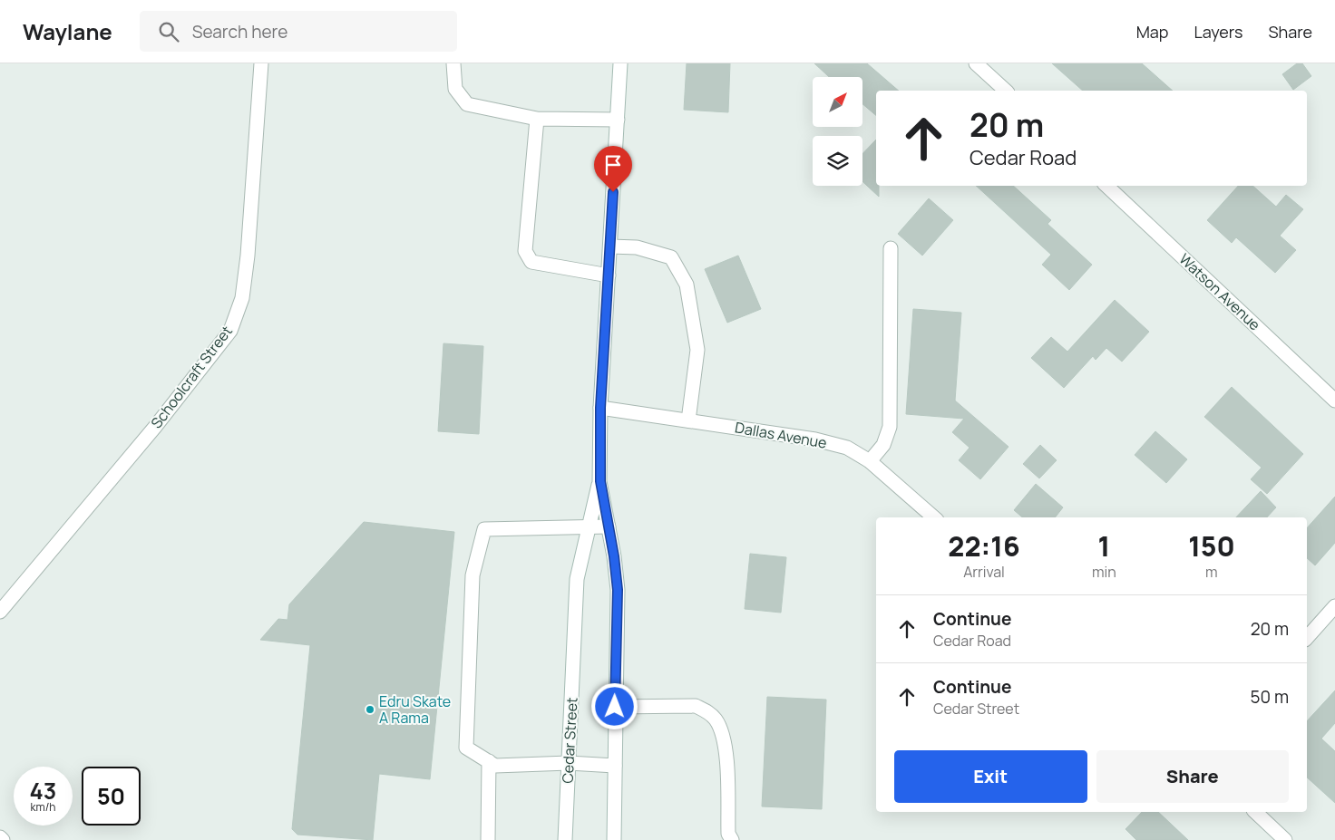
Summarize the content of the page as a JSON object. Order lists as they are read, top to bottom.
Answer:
{
  "streets": {
    "street": [
      "Watson Avenue",
      "Schoolcraft Street",
      "Dallas Avenue",
      "Cedar Street"
    ]
  },
  "places": ["Edru Skate A Rama"],
  "north": "top right",
  "page": {
    "header": "Waylane",
    "search": "Search here",
    "nav": ["Map", "Layers", "Share"],
    "turn": ["20 m", "Cedar Road"],
    "eta": [
      "22:16",
      "Arrival",
      "1",
      "min",
      "150",
      "m"
    ],
    "list": [
      {
        "name": "Continue",
        "note": "Cedar Road",
        "value": "20 m"
      },
      {
        "name": "Continue",
        "note": "Cedar Street",
        "value": "50 m"
      }
    ],
    "buttons": ["Exit", "Share"],
    "speed": "43 km/h",
    "limit": "50"
  }
}
